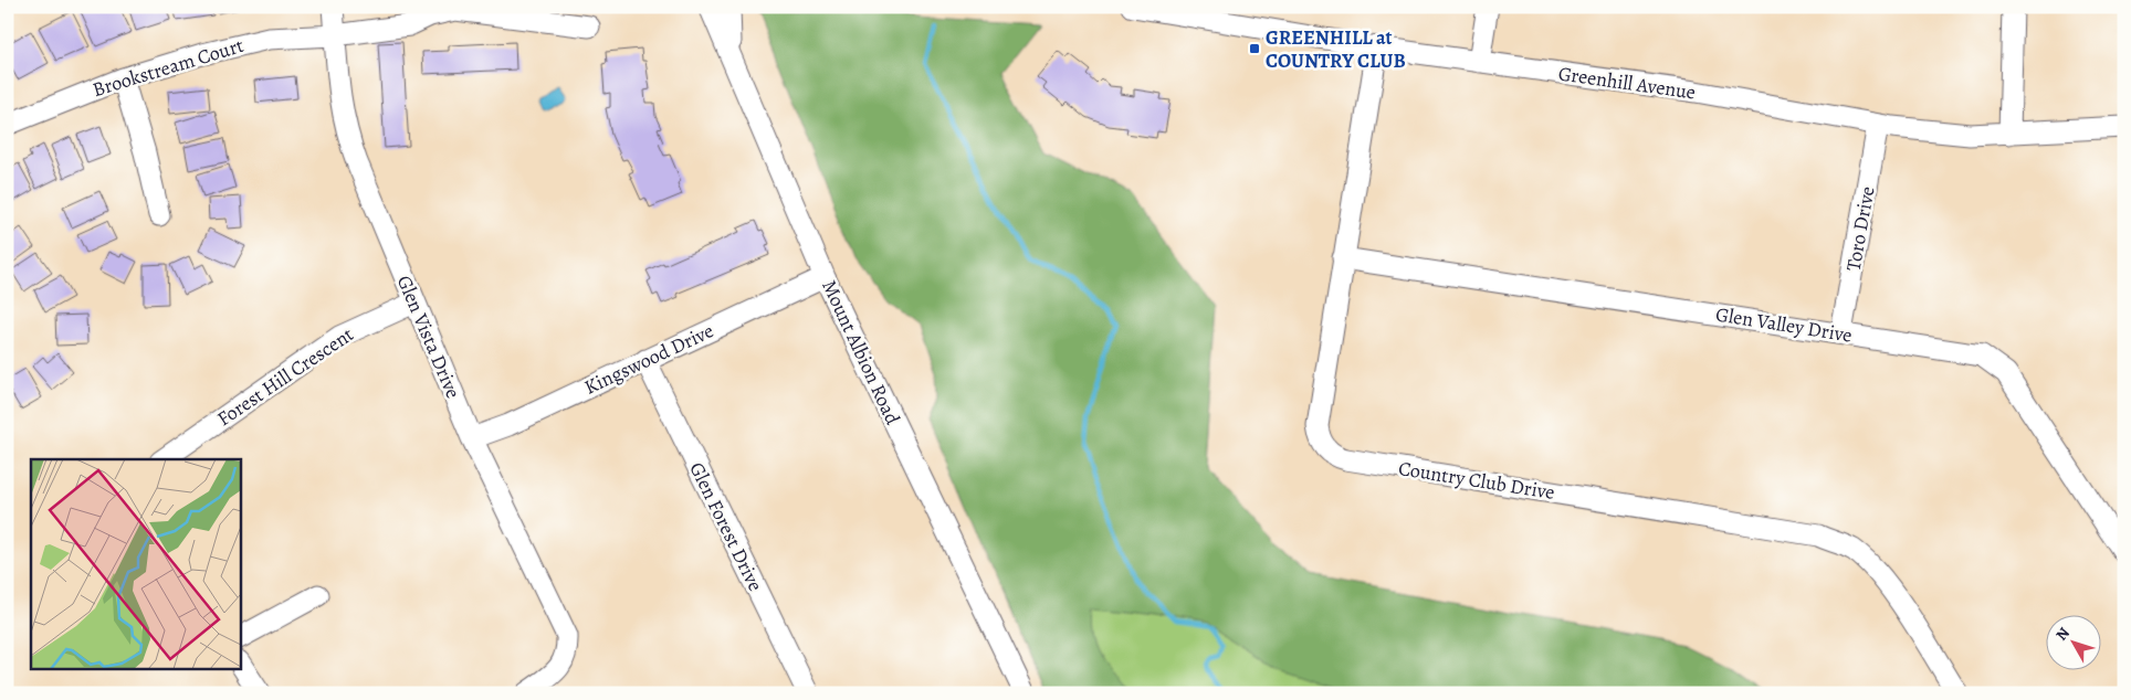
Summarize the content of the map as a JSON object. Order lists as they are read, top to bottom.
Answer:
{
  "streets": {
    "street": [
      "Brookstream Court",
      "Greenhill Avenue",
      "Toro Drive",
      "Glen Valley Drive",
      "Glen Vista Drive",
      "Mount Albion Road",
      "Kingswood Drive",
      "Forest Hill Crescent",
      "Country Club Drive",
      "Glen Forest Drive"
    ]
  },
  "crossings": [
    ["Brookstream Court", "Glen Vista Drive"],
    ["Greenhill Avenue", "Toro Drive"],
    ["Greenhill Avenue", "Country Club Drive"],
    ["Toro Drive", "Glen Valley Drive"],
    ["Glen Valley Drive", "Country Club Drive"],
    ["Glen Vista Drive", "Kingswood Drive"],
    ["Glen Vista Drive", "Forest Hill Crescent"],
    ["Mount Albion Road", "Kingswood Drive"],
    ["Kingswood Drive", "Glen Forest Drive"]
  ],
  "places": {
    "transit": ["GREENHILL at COUNTRY CLUB"]
  },
  "north": "top left"
}
